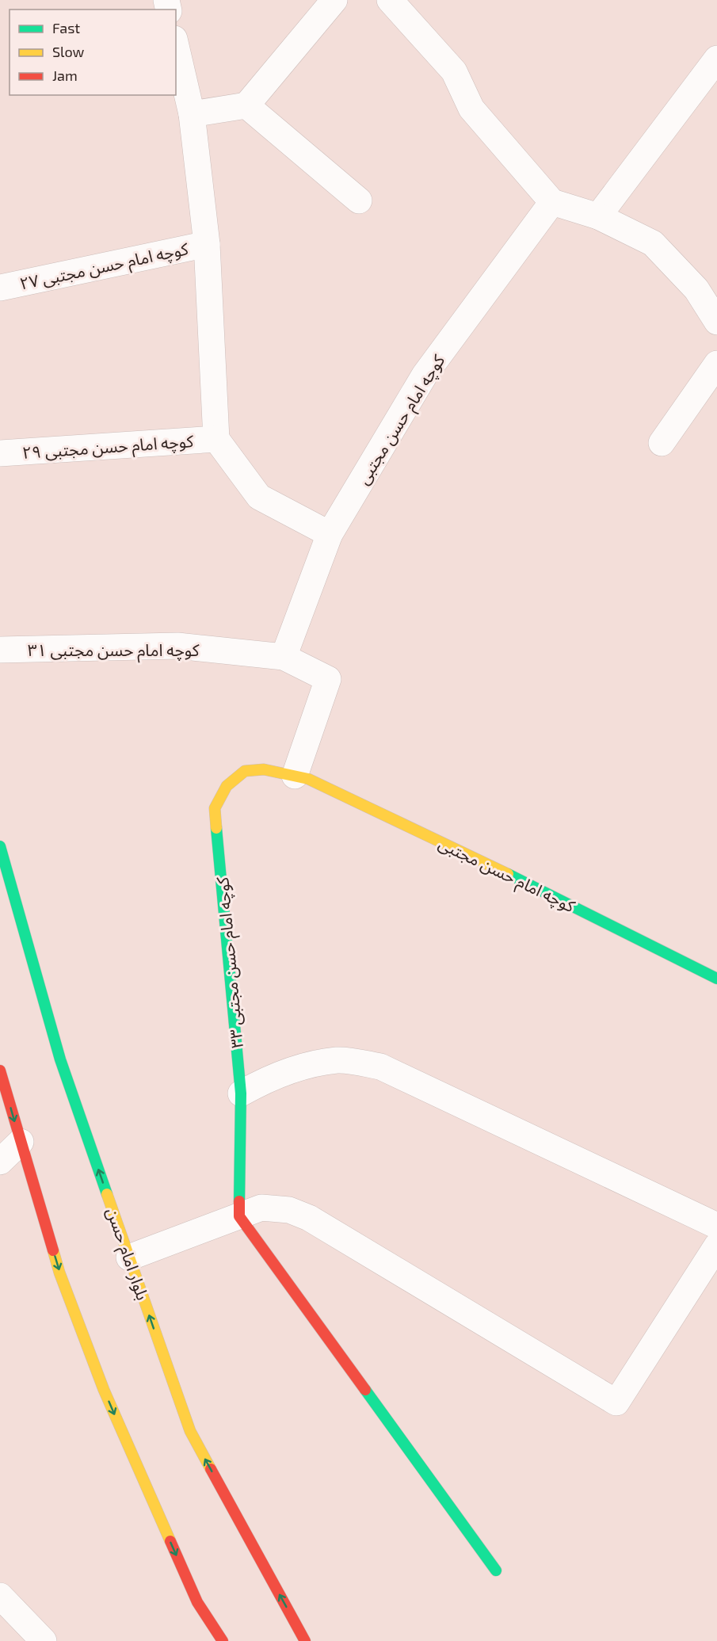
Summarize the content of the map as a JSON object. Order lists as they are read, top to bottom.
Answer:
{
  "streets": {
    "main road": ["کوچه امام حسن مجتبی", "کوچه امام حسن مجتبی ۳۳", "بلوار امام حسن"],
    "street": ["کوچه امام حسن مجتبی ۲۷", "کوچه امام حسن مجتبی ۲۹", "کوچه امام حسن مجتبی ۳۱"]
  },
  "crossings": [
    ["کوچه امام حسن مجتبی", "کوچه امام حسن مجتبی ۳۱"],
    ["کوچه امام حسن مجتبی", "کوچه امام حسن مجتبی ۳۳"],
    ["کوچه امام حسن مجتبی ۳۱", "کوچه امام حسن مجتبی ۳۳"]
  ],
  "legend": ["Fast", "Slow", "Jam"]
}
